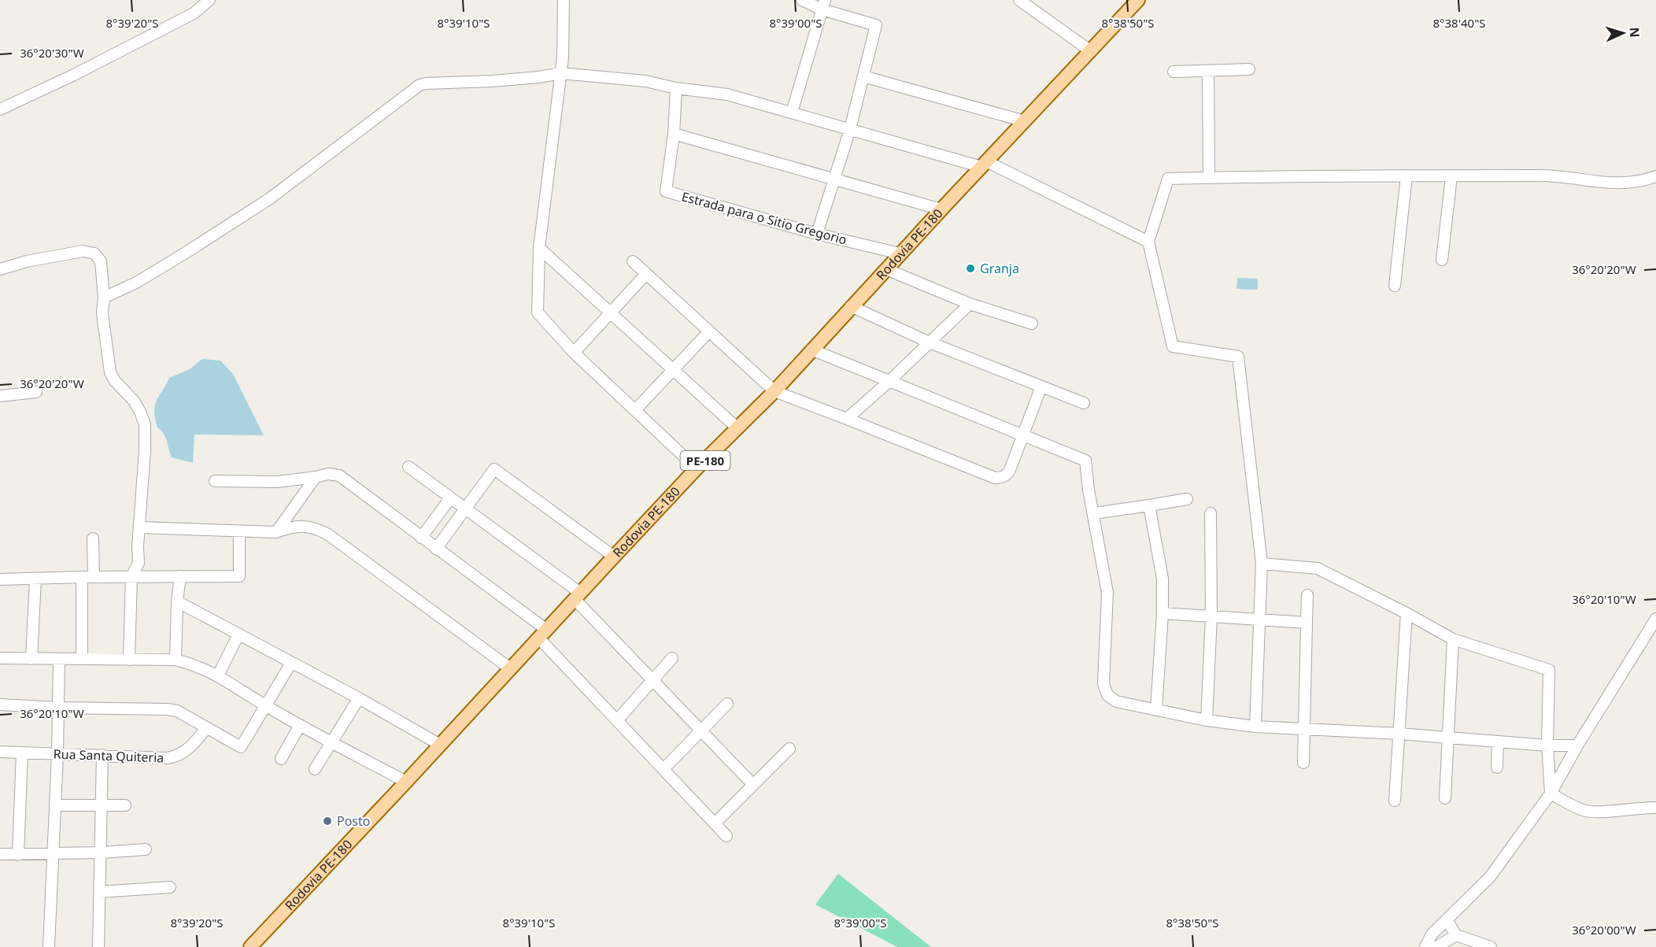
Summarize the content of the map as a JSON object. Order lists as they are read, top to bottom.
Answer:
{
  "streets": {
    "main road": ["Rodovia PE-180", "PE-180"],
    "street": ["Estrada para o Sitio Gregorio", "Rua Santa Quiteria"]
  },
  "crossings": [
    ["Estrada para o Sitio Gregorio", "Rodovia PE-180"]
  ],
  "places": ["Granja", "Posto"],
  "north": "right",
  "coordinates": [
    "8°39'20\"S",
    "8°39'10\"S",
    "8°39'00\"S",
    "8°38'50\"S",
    "8°38'40\"S",
    "36°20'30\"W",
    "36°20'20\"W",
    "36°20'10\"W",
    "36°20'00\"W"
  ]
}
